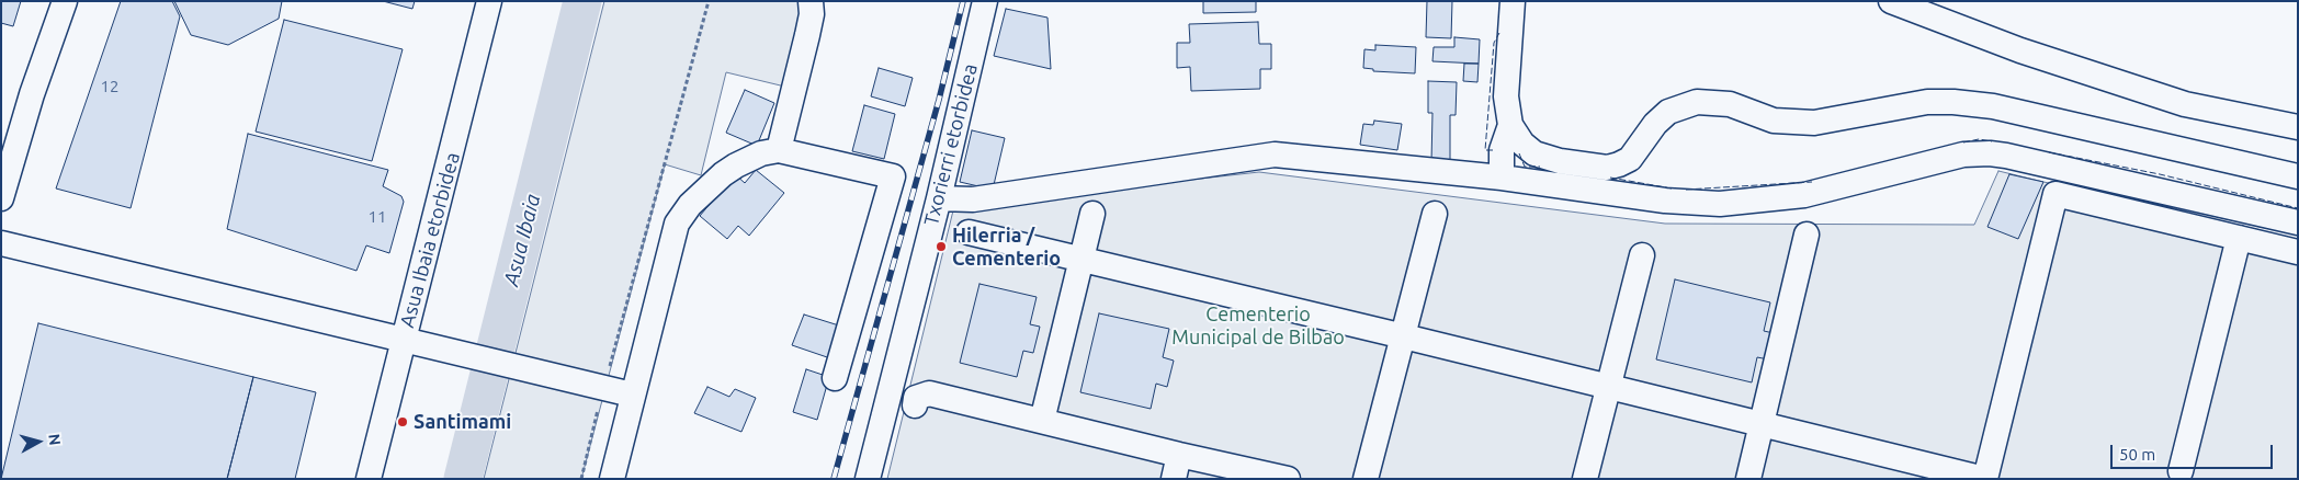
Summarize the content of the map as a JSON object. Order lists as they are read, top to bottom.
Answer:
{
  "streets": {
    "street": ["Txorierri etorbidea", "Asua Ibaia etorbidea"]
  },
  "water": ["Asua Ibaia"],
  "parks": ["Cementerio Municipal de Bilbao"],
  "places": ["Hilerria / Cementerio", "Santimami"],
  "house_numbers": ["12", "11"],
  "scale_bar": "50 m",
  "north": "right"
}
